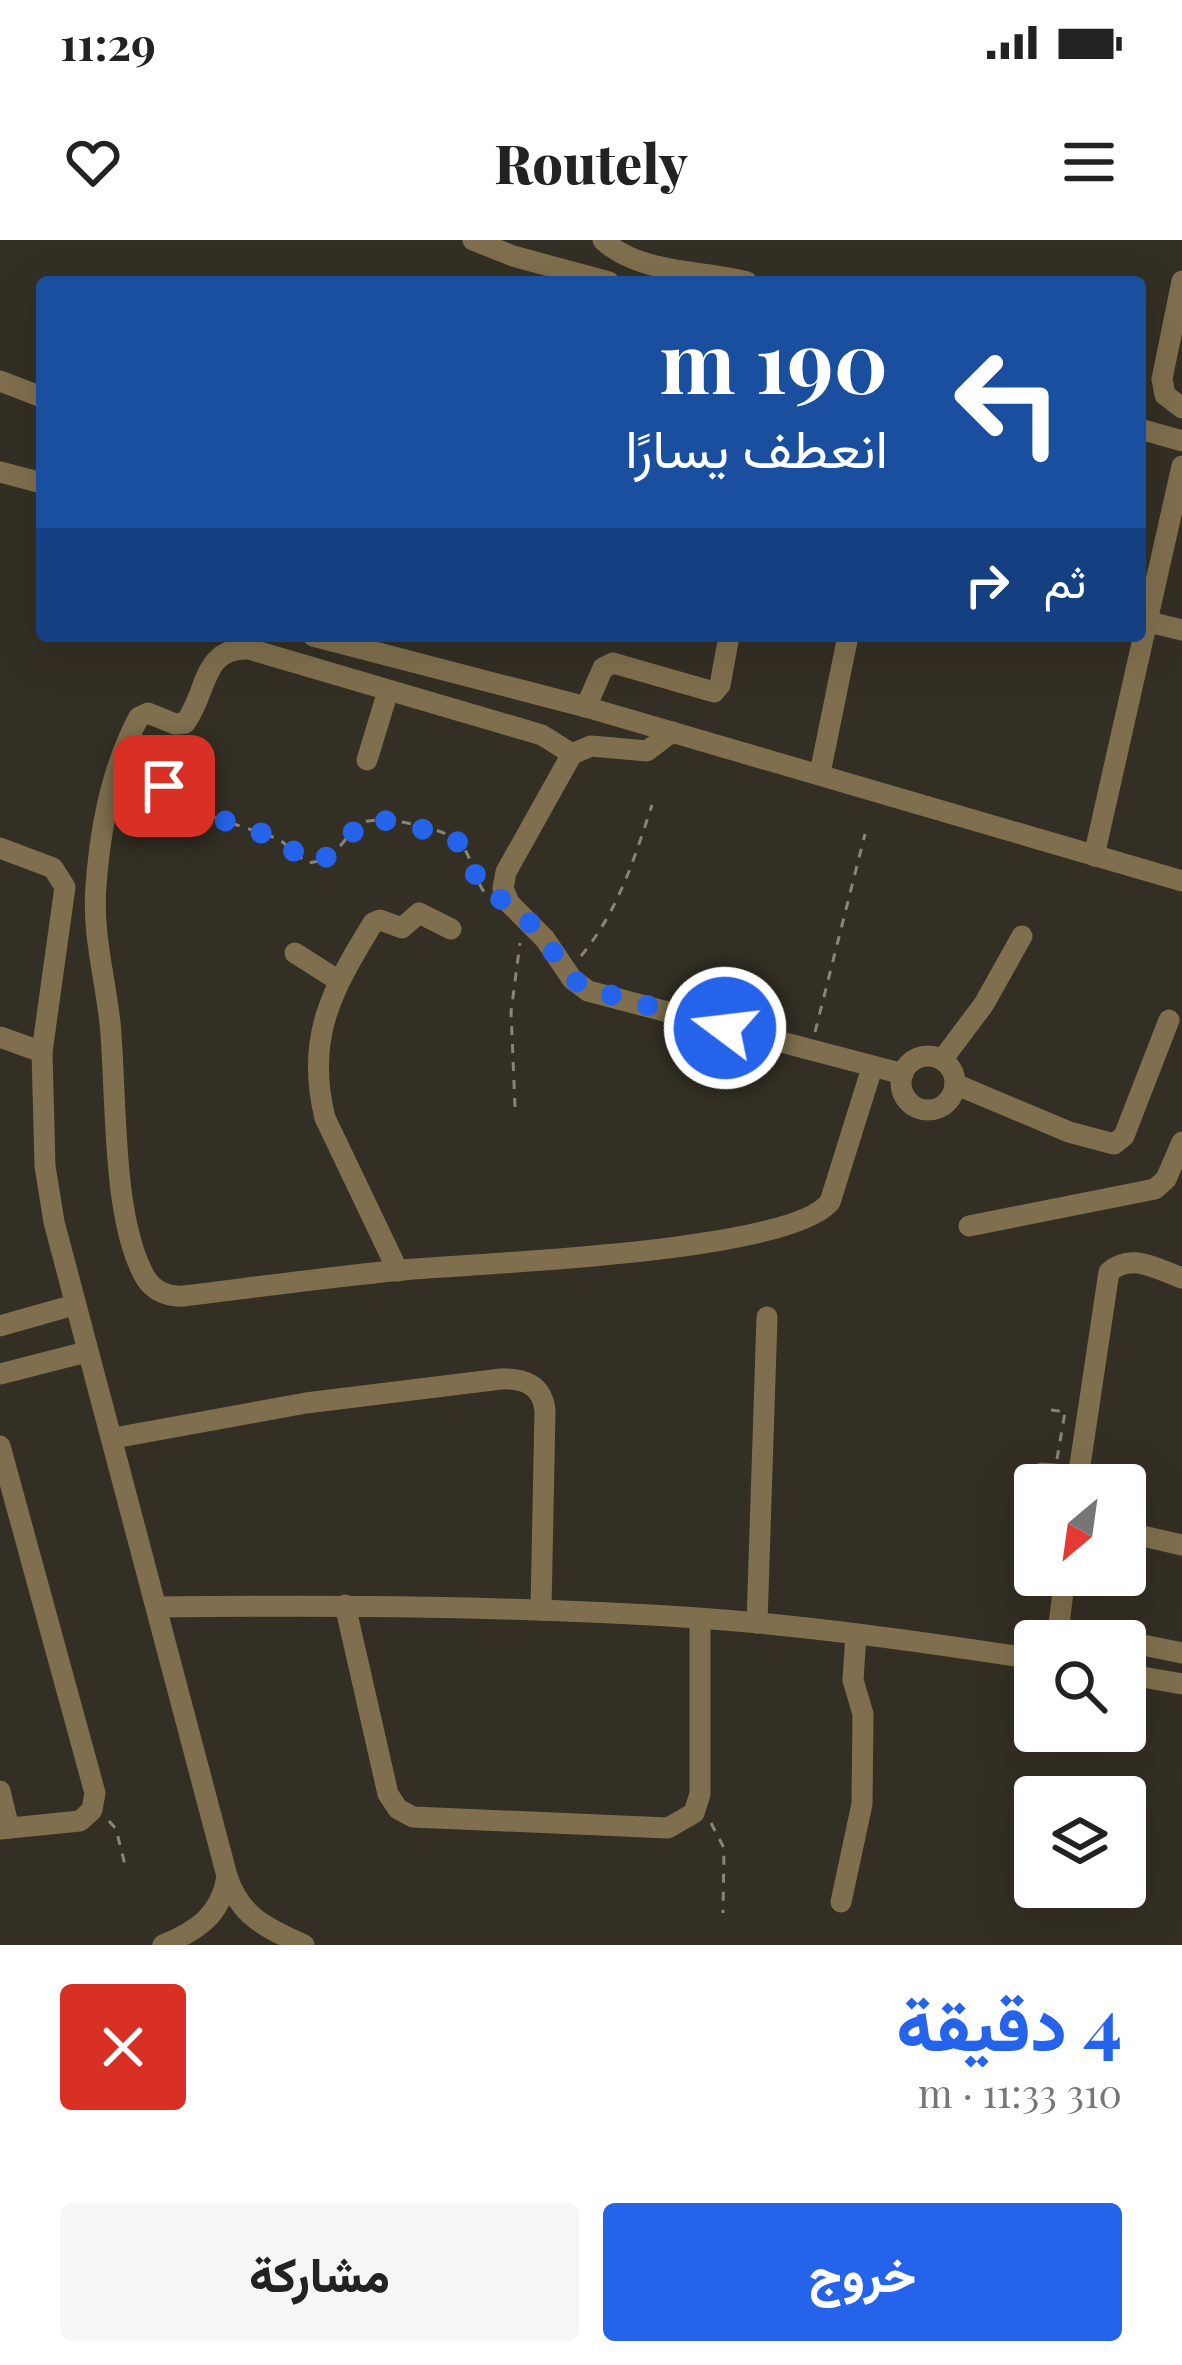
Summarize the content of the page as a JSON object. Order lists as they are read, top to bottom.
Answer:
{
  "north": "bottom left",
  "page": {
    "status": "11:29",
    "header": "Routely",
    "turn": ["190 m", "انعطف يسارًا"],
    "then": "ثم",
    "heading": ["4 دقيقة", "310 m · 11:33"],
    "buttons": ["خروج", "مشاركة"]
  }
}
